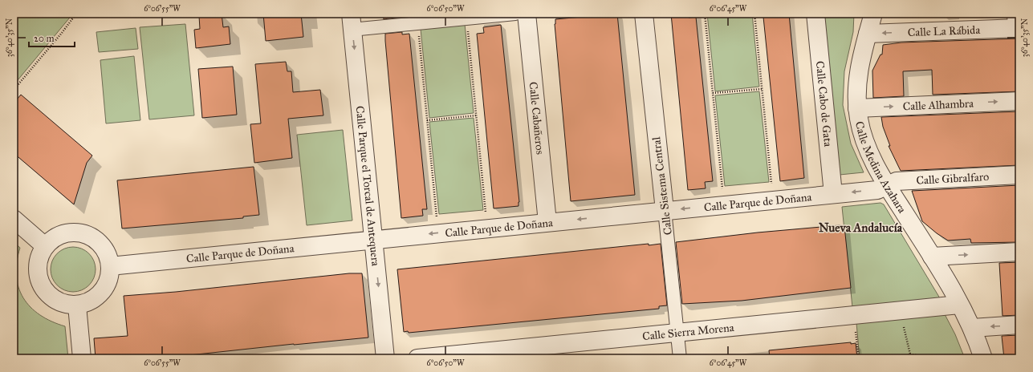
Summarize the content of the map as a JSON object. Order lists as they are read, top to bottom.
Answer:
{
  "streets": {
    "street": [
      "Calle La Rábida",
      "Calle Cabo de Gata",
      "Calle Alhambra",
      "Calle Cabañeros",
      "Calle Medina Azahara",
      "Calle Gibralfaro",
      "Calle Parque el Torcal de Antequera",
      "Calle Sistema Central",
      "Calle Parque de Doñana",
      "Calle Sierra Morena"
    ]
  },
  "crossings": [
    ["Calle La Rábida", "Calle Medina Azahara"],
    ["Calle Cabo de Gata", "Calle Parque de Doñana"],
    ["Calle Alhambra", "Calle Medina Azahara"],
    ["Calle Cabañeros", "Calle Parque de Doñana"],
    ["Calle Medina Azahara", "Calle Gibralfaro"],
    ["Calle Medina Azahara", "Calle Parque de Doñana"],
    ["Calle Medina Azahara", "Calle Sierra Morena"],
    ["Calle Gibralfaro", "Calle Parque de Doñana"],
    ["Calle Parque el Torcal de Antequera", "Calle Parque de Doñana"],
    ["Calle Sistema Central", "Calle Parque de Doñana"],
    ["Calle Sistema Central", "Calle Sierra Morena"]
  ],
  "one_way": ["Calle La Rábida", "Calle Parque el Torcal de Antequera", "Calle Parque de Doñana"],
  "districts": ["Nueva Andalucía"],
  "scale_bar": "20 m",
  "coordinates": [
    "6°06'55\"W",
    "6°06'50\"W",
    "6°06'45\"W",
    "36°40'35\"N"
  ]
}
